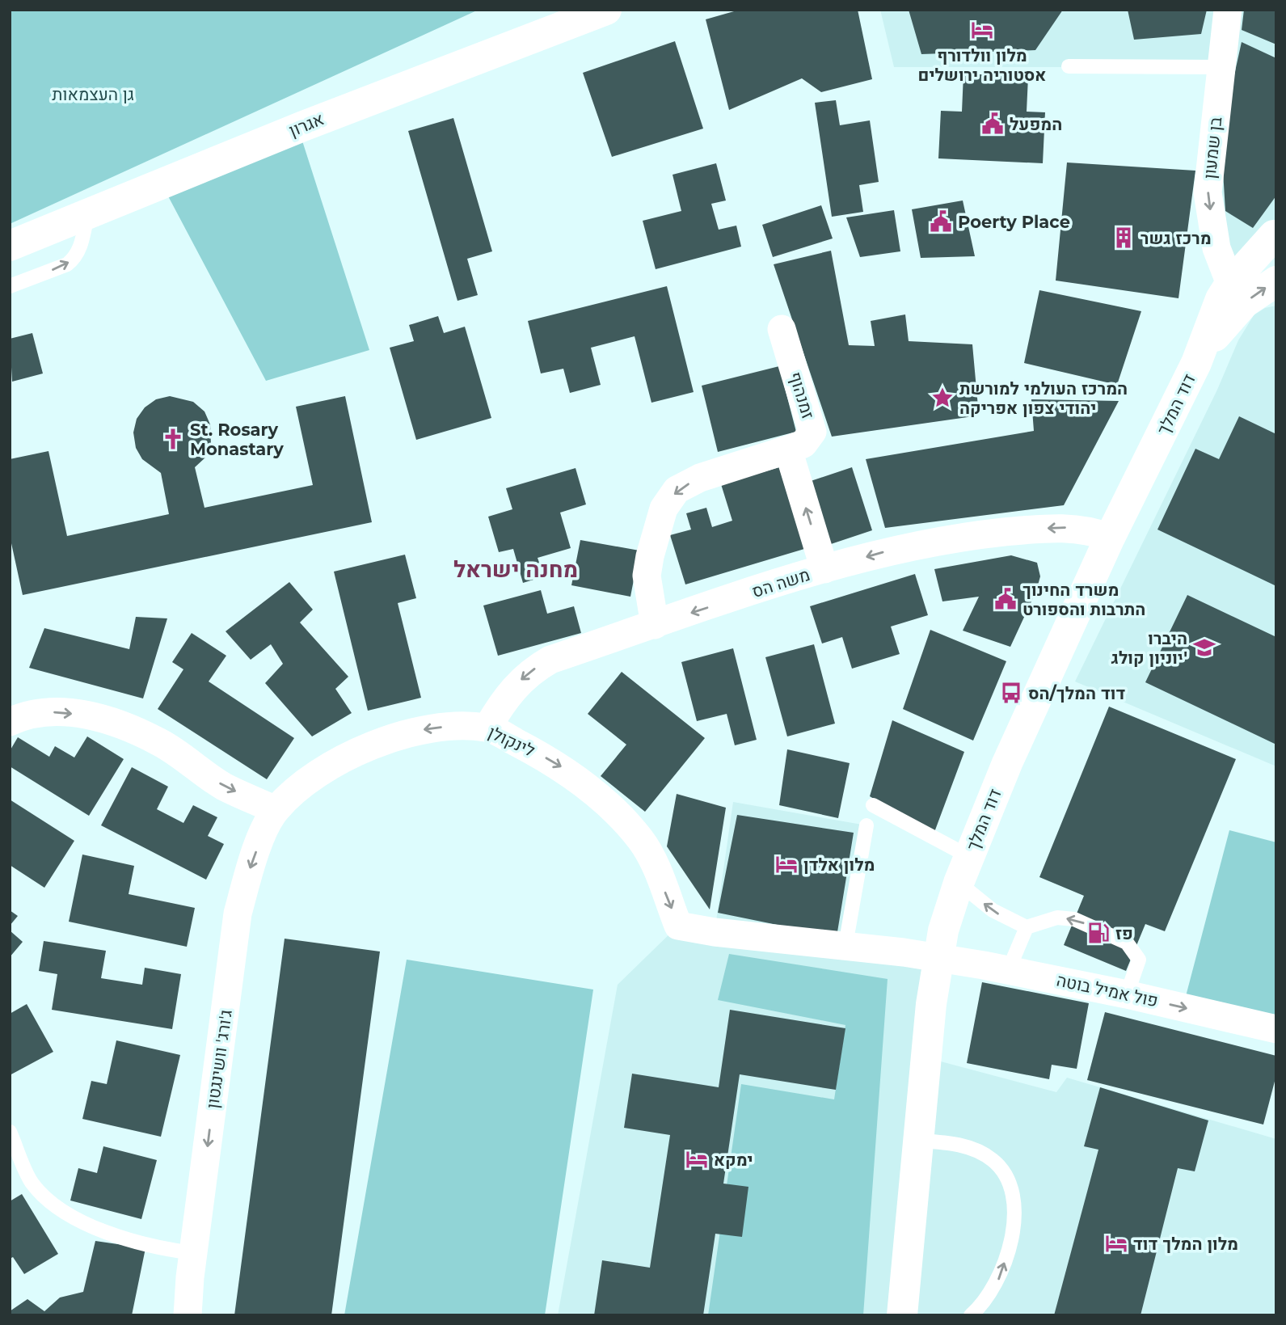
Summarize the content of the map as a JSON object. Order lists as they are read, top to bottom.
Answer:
{
  "streets": {
    "street": [
      "אגרון",
      "בן שמעון",
      "זמנהוף",
      "דוד המלך",
      "משה הס",
      "לינקולן",
      "פול אמיל בוטה",
      "ג'ורג' וושינגטון"
    ]
  },
  "crossings": [
    ["בן שמעון", "דוד המלך"],
    ["דוד המלך", "משה הס"],
    ["דוד המלך", "לינקולן"],
    ["דוד המלך", "פול אמיל בוטה"],
    ["משה הס", "לינקולן"],
    ["לינקולן", "פול אמיל בוטה"],
    ["לינקולן", "ג'ורג' וושינגטון"]
  ],
  "one_way": [
    "בן שמעון",
    "משה הס",
    "פול אמיל בוטה",
    "ג'ורג' וושינגטון"
  ],
  "districts": ["מחנה ישראל"],
  "parks": ["גן העצמאות"],
  "places": {
    "hotel": [
      "מלון וולדורף אסטוריה ירושלים",
      "מלון אלדן",
      "ימקא",
      "מלון המלך דוד"
    ],
    "public building": ["המפעל", "Poerty Place", "משרד החינוך התרבות והספורט"],
    "building": ["מרכז גשר"],
    "place": ["המרכז העולמי למורשת יהודי צפון אפריקה"],
    "church": ["St. Rosary Monastary"],
    "school or university": ["היברו יוניון קולג'"],
    "bus stop": ["דוד המלך/הס"],
    "fuel station": ["פז"]
  }
}
